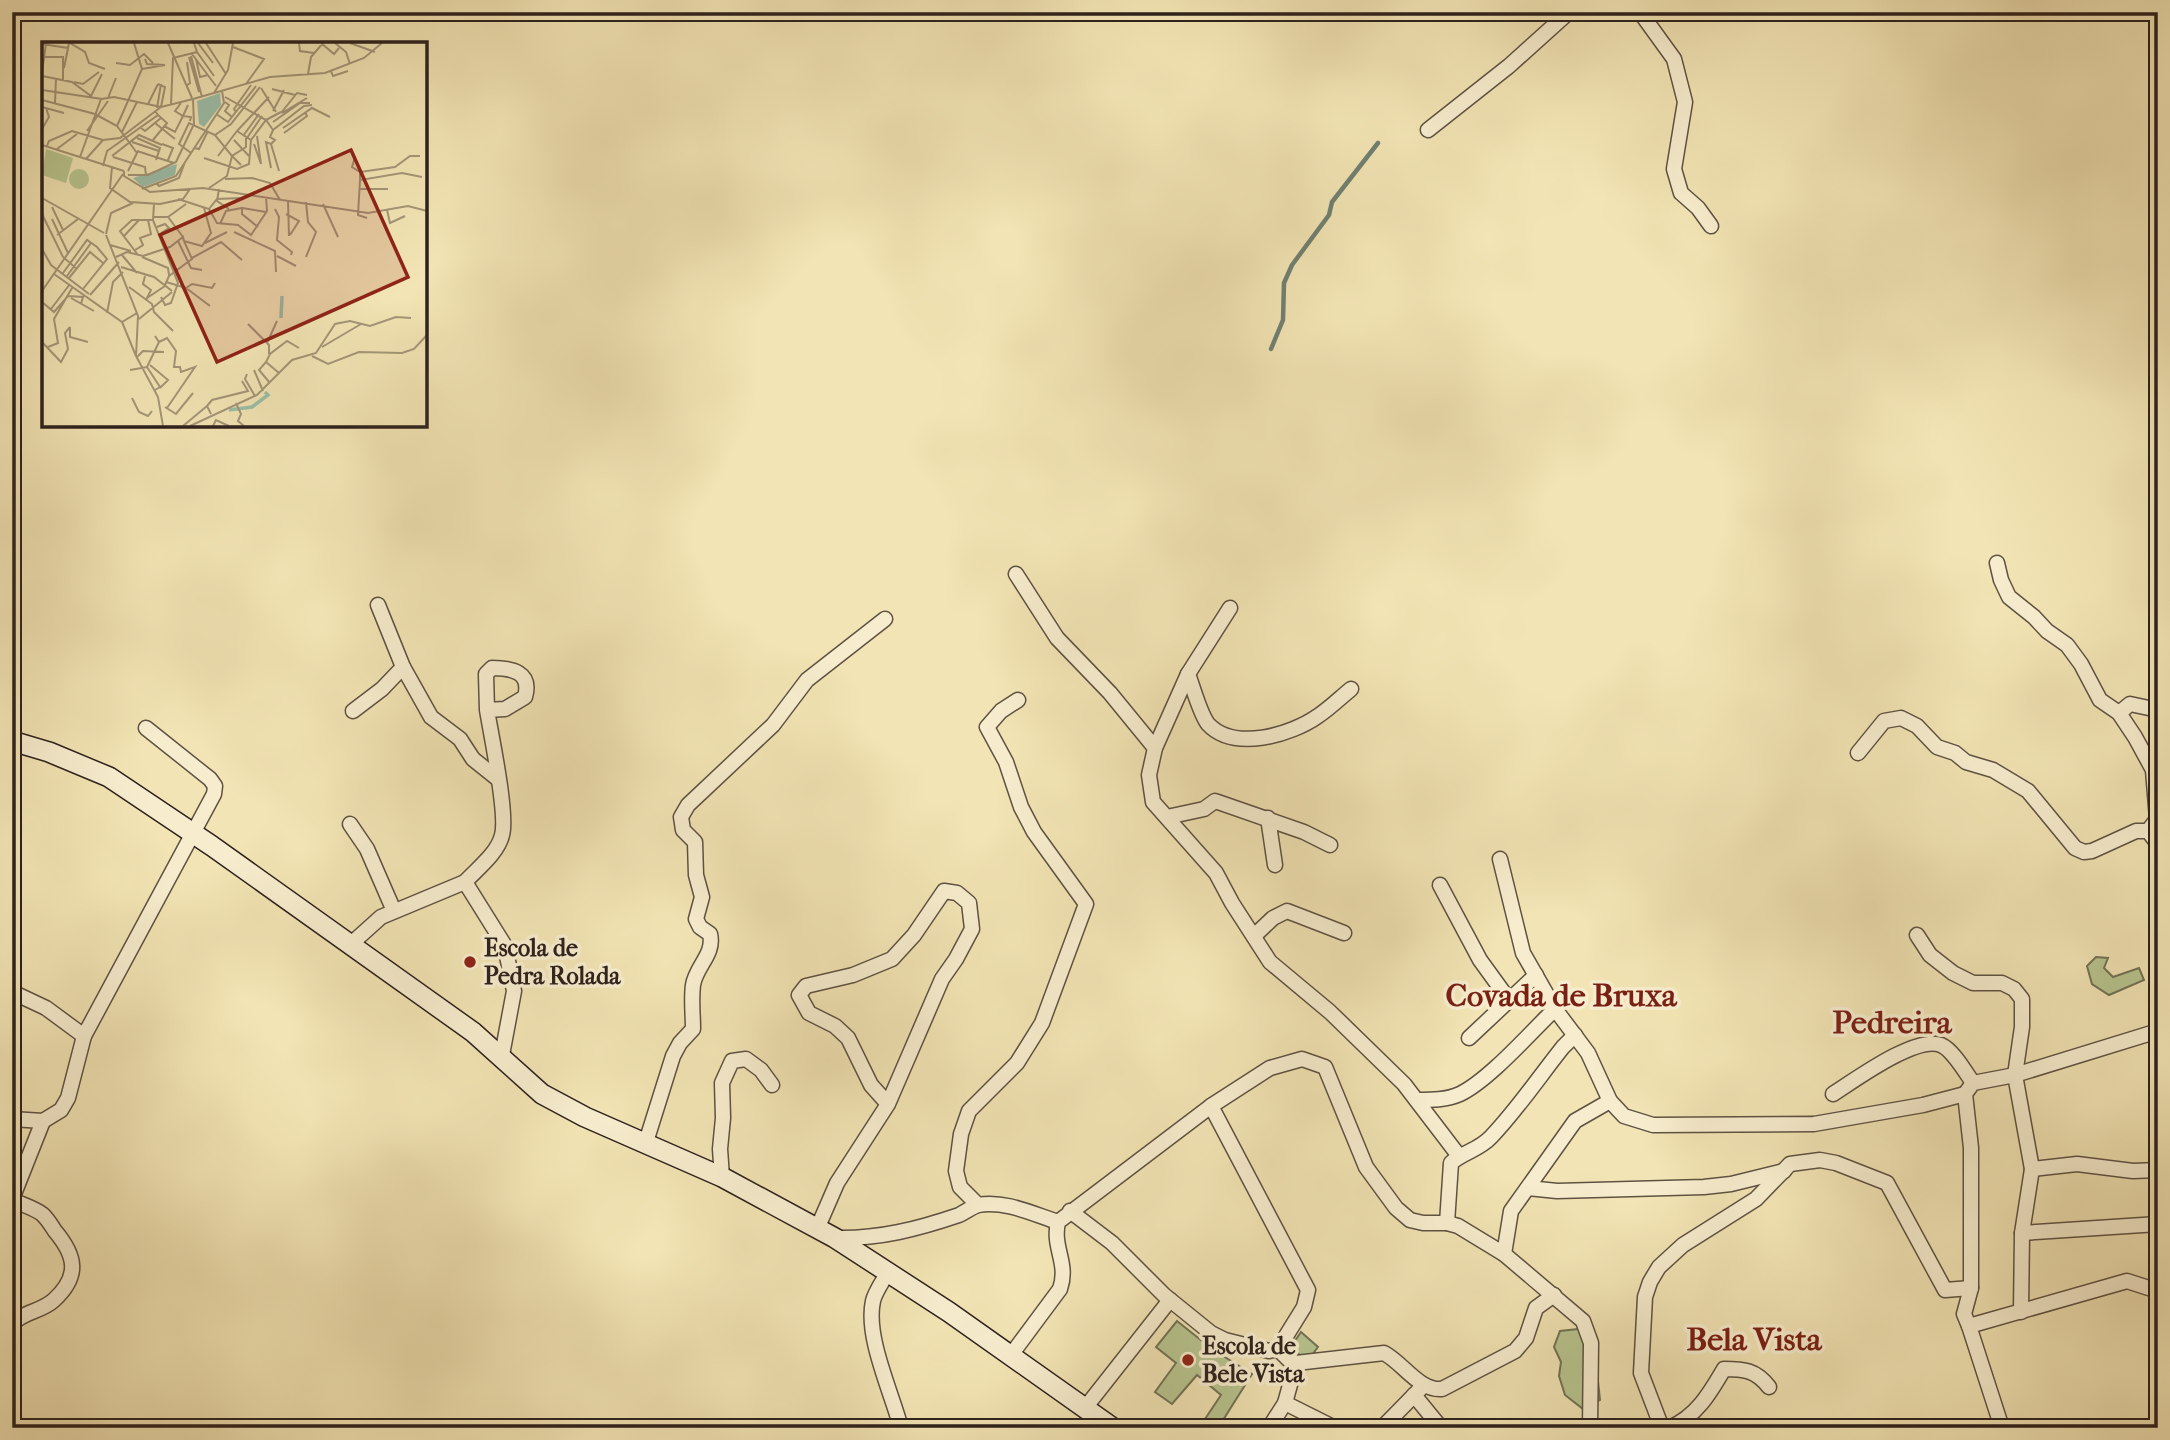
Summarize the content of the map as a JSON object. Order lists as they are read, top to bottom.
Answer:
{
  "districts": ["Covada de Bruxa", "Pedreira", "Bela Vista"],
  "places": ["Escola de Pedra Rolada", "Escola de Bele Vista"]
}
